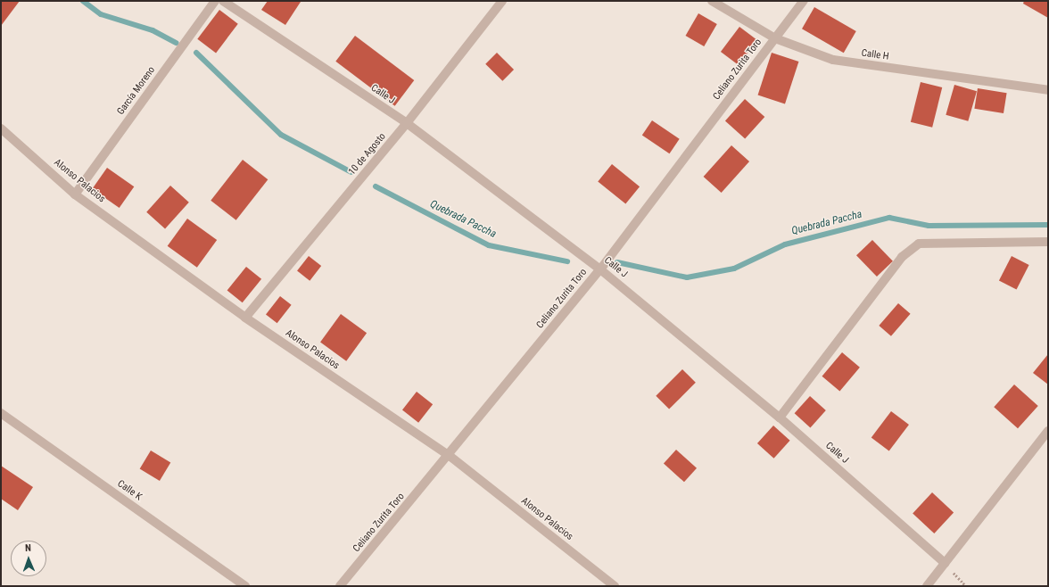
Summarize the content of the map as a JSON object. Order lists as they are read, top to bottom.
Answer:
{
  "streets": {
    "street": [
      "Calle H",
      "Celiano Zurita Toro",
      "García Moreno",
      "Calle J",
      "10 de Agosto",
      "Alonso Palacios",
      "Calle K"
    ]
  },
  "crossings": [
    ["Calle H", "Celiano Zurita Toro"],
    ["Celiano Zurita Toro", "Calle J"],
    ["Celiano Zurita Toro", "Alonso Palacios"],
    ["García Moreno", "Alonso Palacios"],
    ["Calle J", "10 de Agosto"],
    ["10 de Agosto", "Alonso Palacios"]
  ],
  "water": ["Quebrada Paccha"],
  "north": "top"
}
